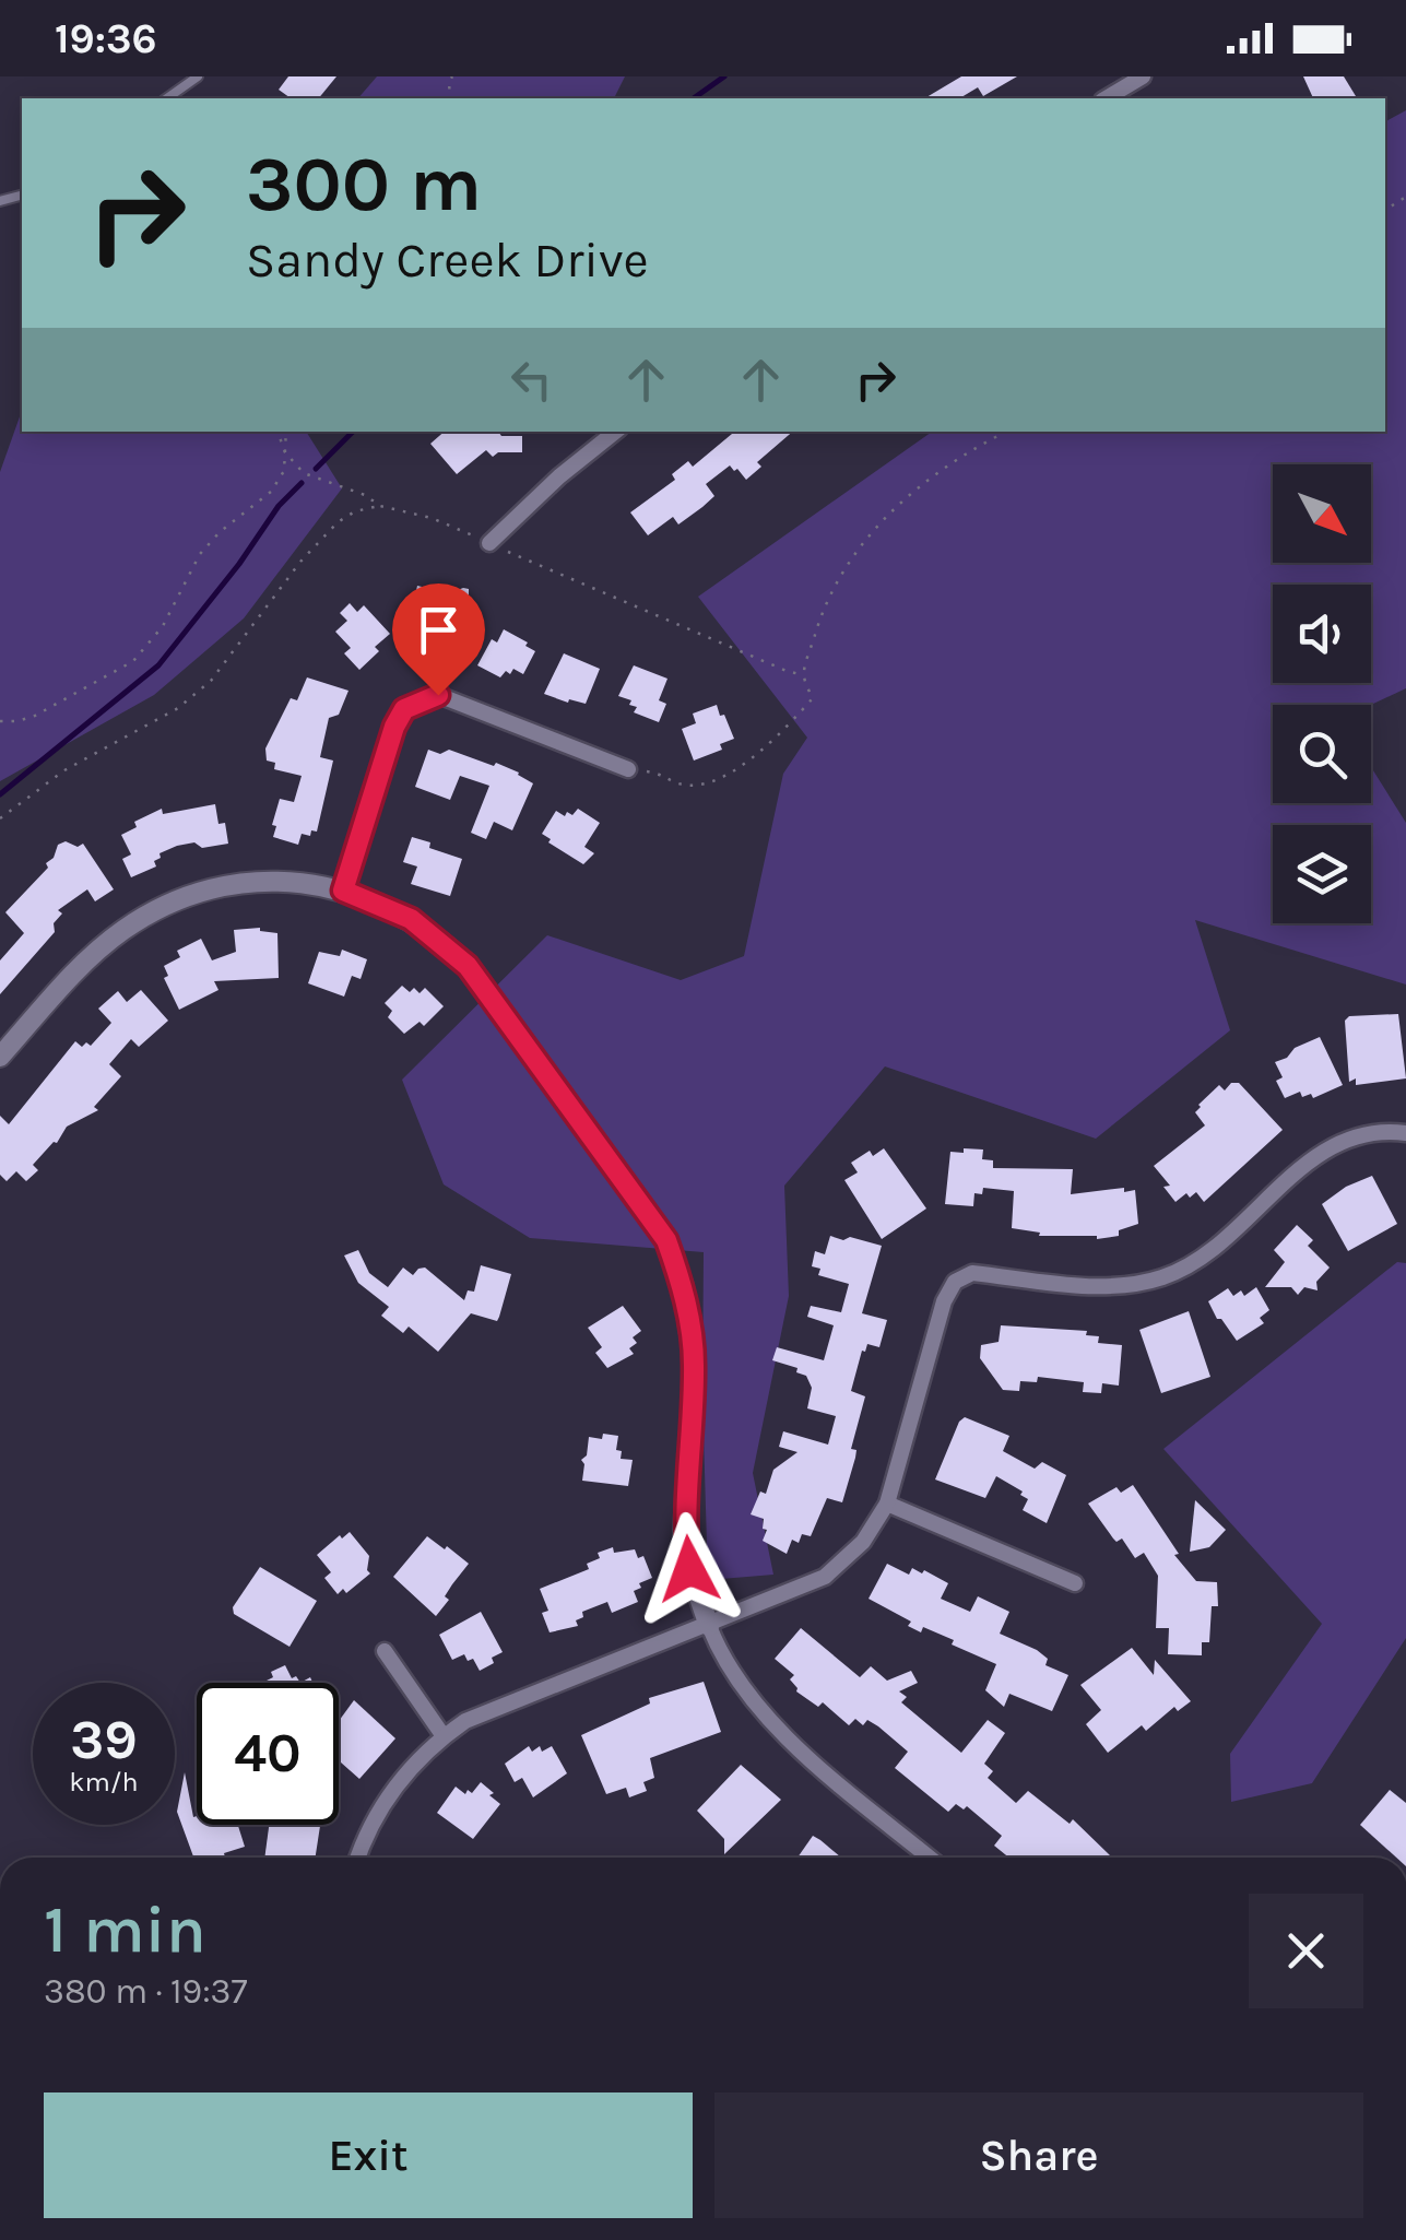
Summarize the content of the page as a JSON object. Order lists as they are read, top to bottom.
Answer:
{
  "north": "bottom right",
  "page": {
    "status": "19:36",
    "turn": ["300 m", "Sandy Creek Drive"],
    "speed": "39 km/h",
    "limit": "40",
    "heading": ["1 min", "380 m · 19:37"],
    "buttons": ["Exit", "Share"]
  }
}
